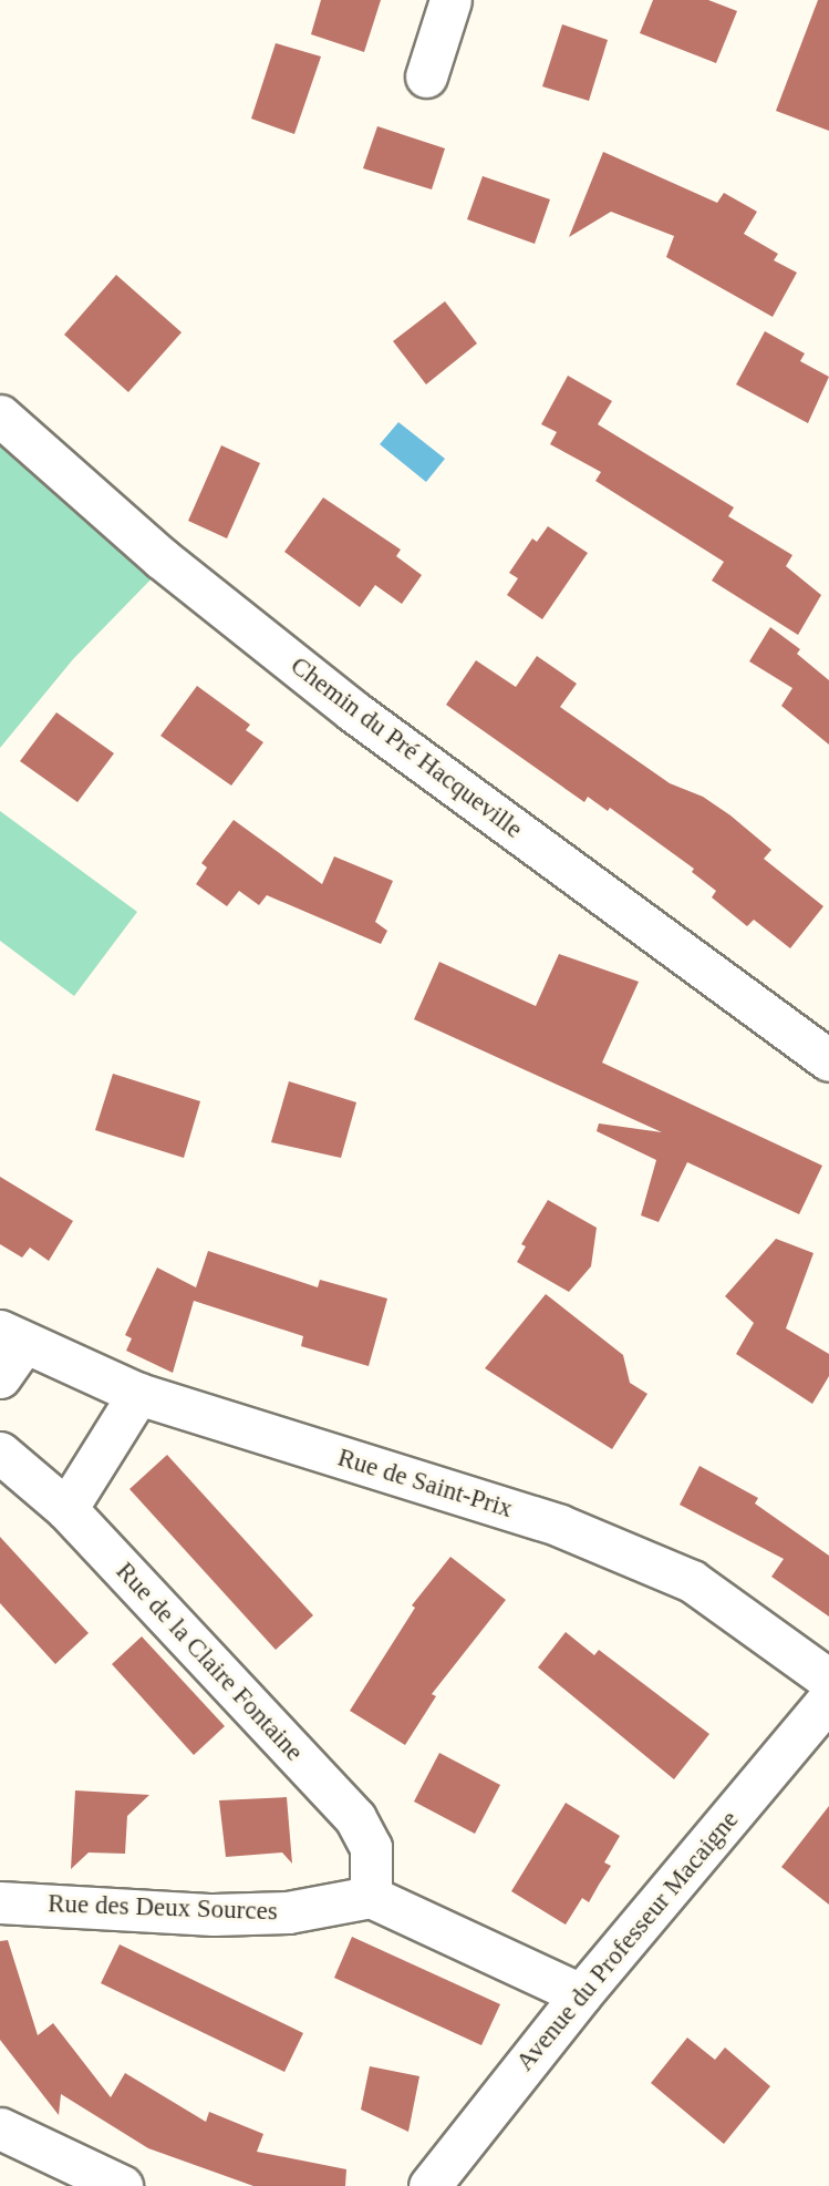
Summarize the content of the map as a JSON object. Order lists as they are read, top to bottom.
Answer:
{
  "streets": {
    "street": [
      "Chemin du Pré Hacqueville",
      "Rue de Saint-Prix",
      "Rue de la Claire Fontaine",
      "Rue des Deux Sources",
      "Avenue du Professeur Macaigne"
    ]
  },
  "crossings": [
    ["Rue de la Claire Fontaine", "Rue des Deux Sources"]
  ]
}
